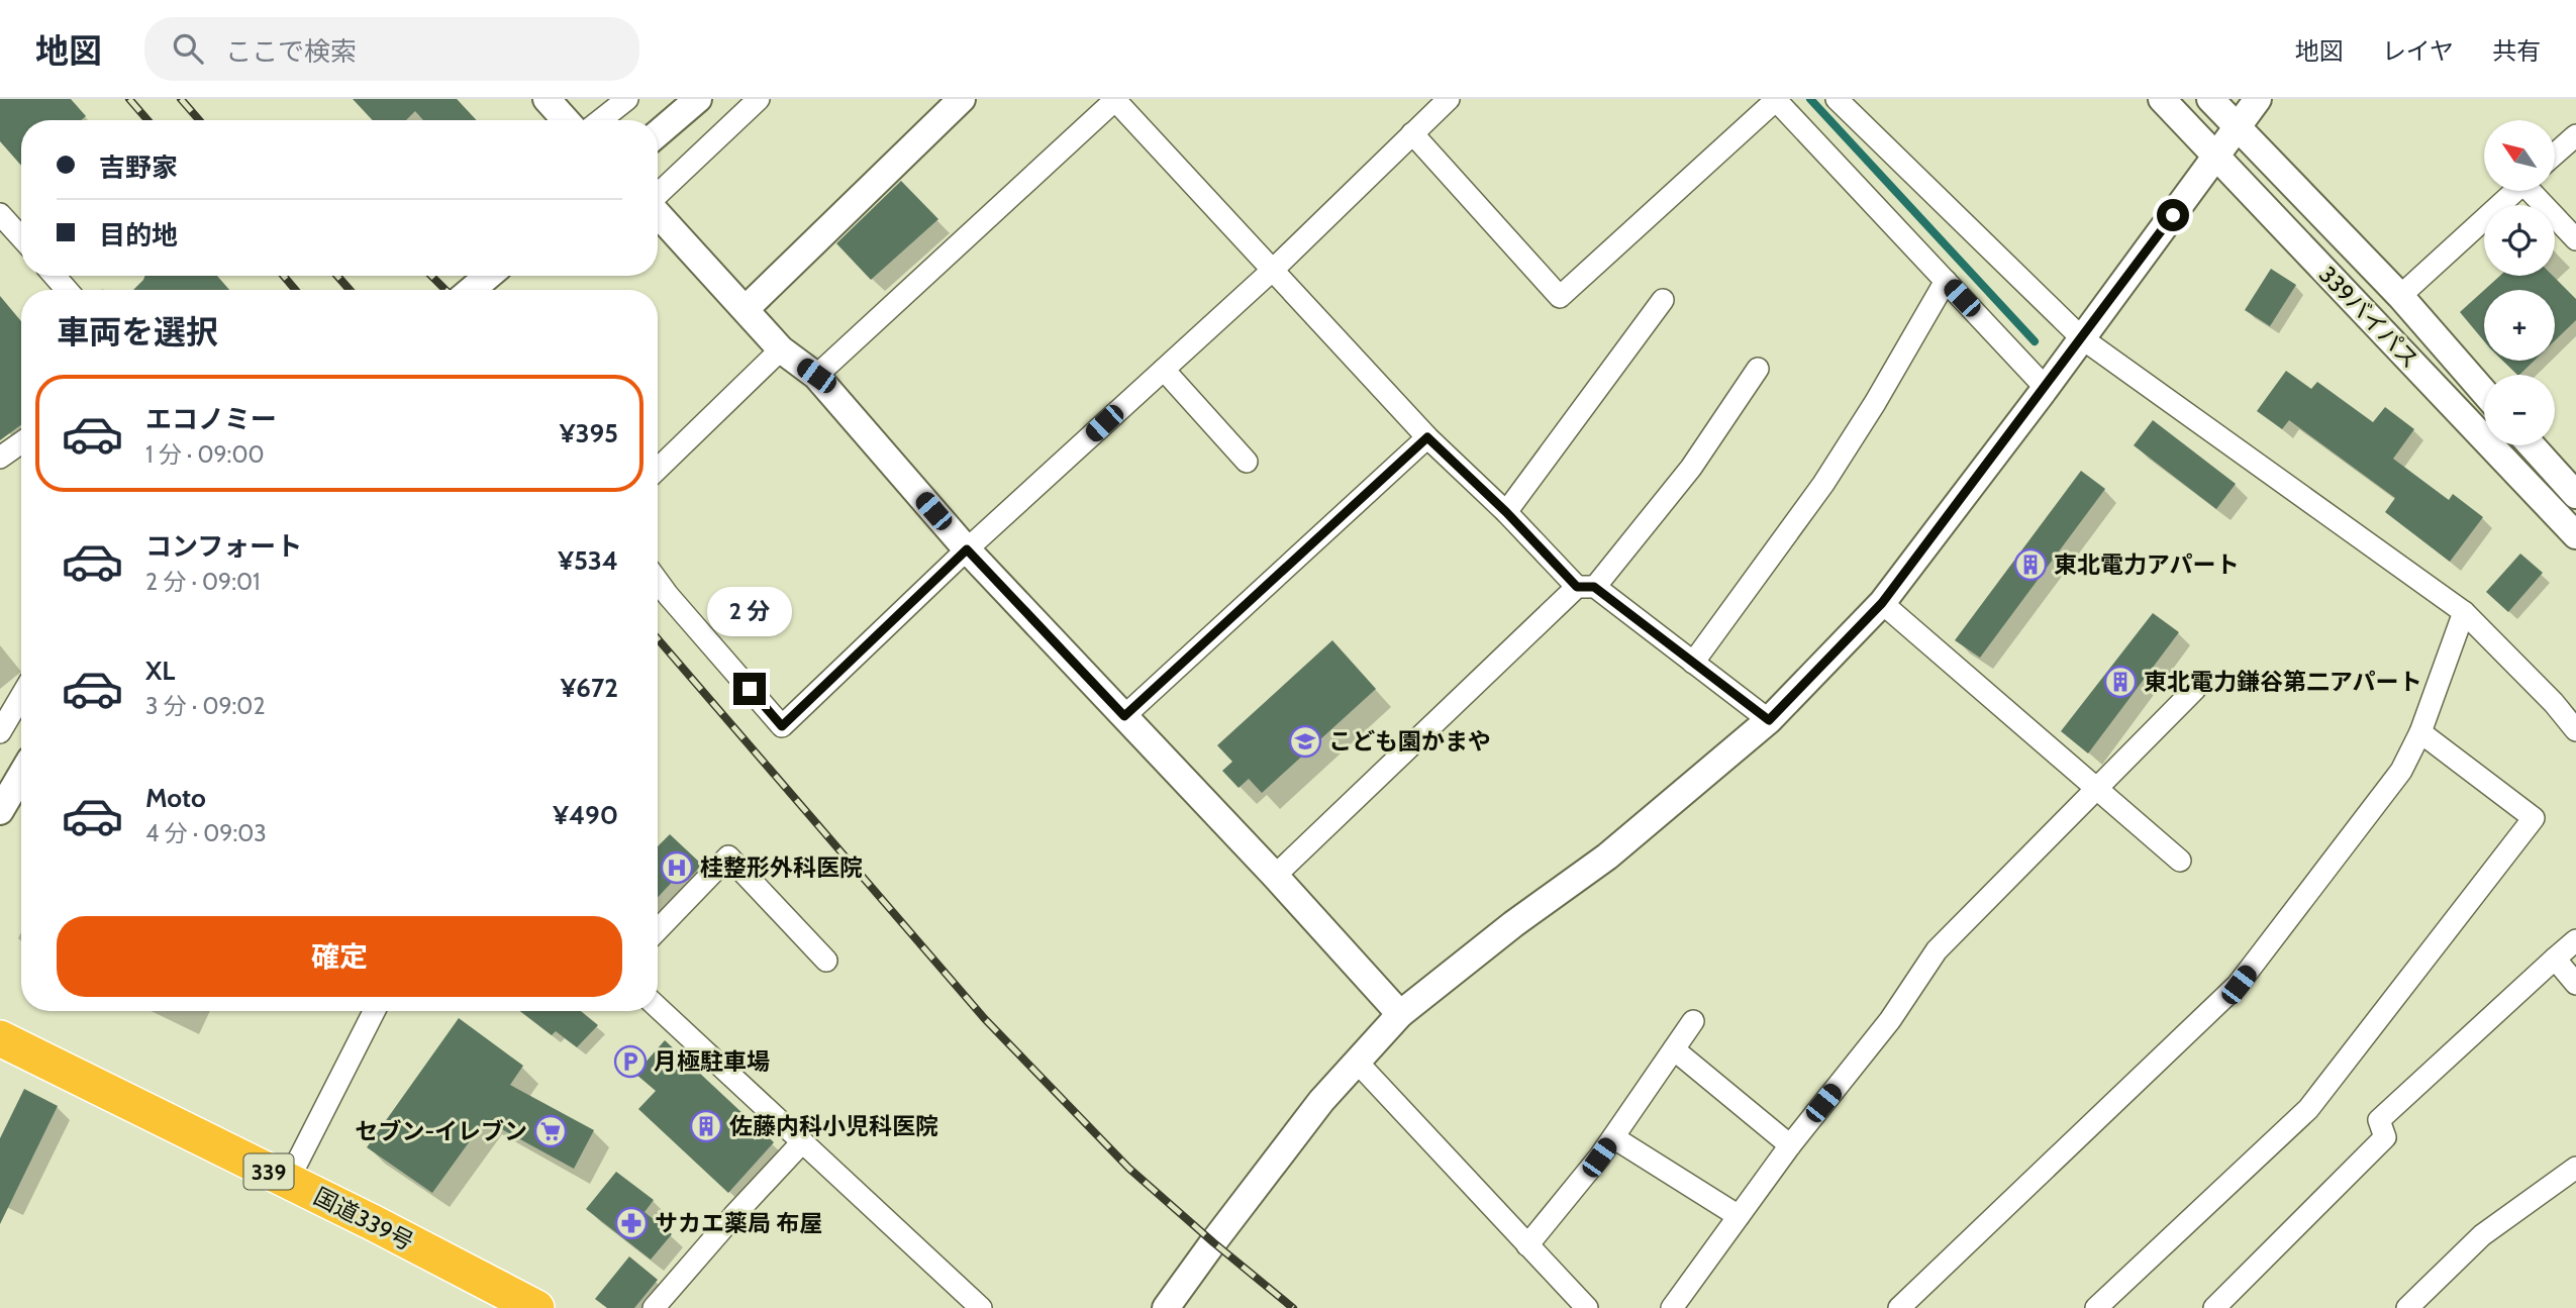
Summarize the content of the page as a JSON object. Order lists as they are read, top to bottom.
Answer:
{
  "streets": {
    "highway": ["339", "国道339号"],
    "street": ["339バイパス"]
  },
  "places": {
    "building": ["東北電力アパート", "東北電力鎌谷第二アパート", "佐藤内科小児科医院"],
    "school or university": ["こども園かまや"],
    "hospital": ["桂整形外科医院"],
    "parking": ["月極駐車場"],
    "supermarket": ["セブン-イレブン"],
    "pharmacy": ["サカエ薬局 布屋"]
  },
  "north": "top left",
  "page": {
    "header": "地図",
    "search": "ここで検索",
    "nav": ["地図", "レイヤ", "共有"],
    "map_buttons": ["+", "−"],
    "banner": ["吉野家", "目的地"],
    "heading": "車両を選択",
    "list": [
      {
        "name": "エコノミー",
        "note": "1 分 · 09:00",
        "value": "¥395"
      },
      {
        "name": "コンフォート",
        "note": "2 分 · 09:01",
        "value": "¥534"
      },
      {
        "name": "XL",
        "note": "3 分 · 09:02",
        "value": "¥672"
      },
      {
        "name": "Moto",
        "note": "4 分 · 09:03",
        "value": "¥490"
      }
    ],
    "bubble": "2 分",
    "buttons": "確定"
  }
}
